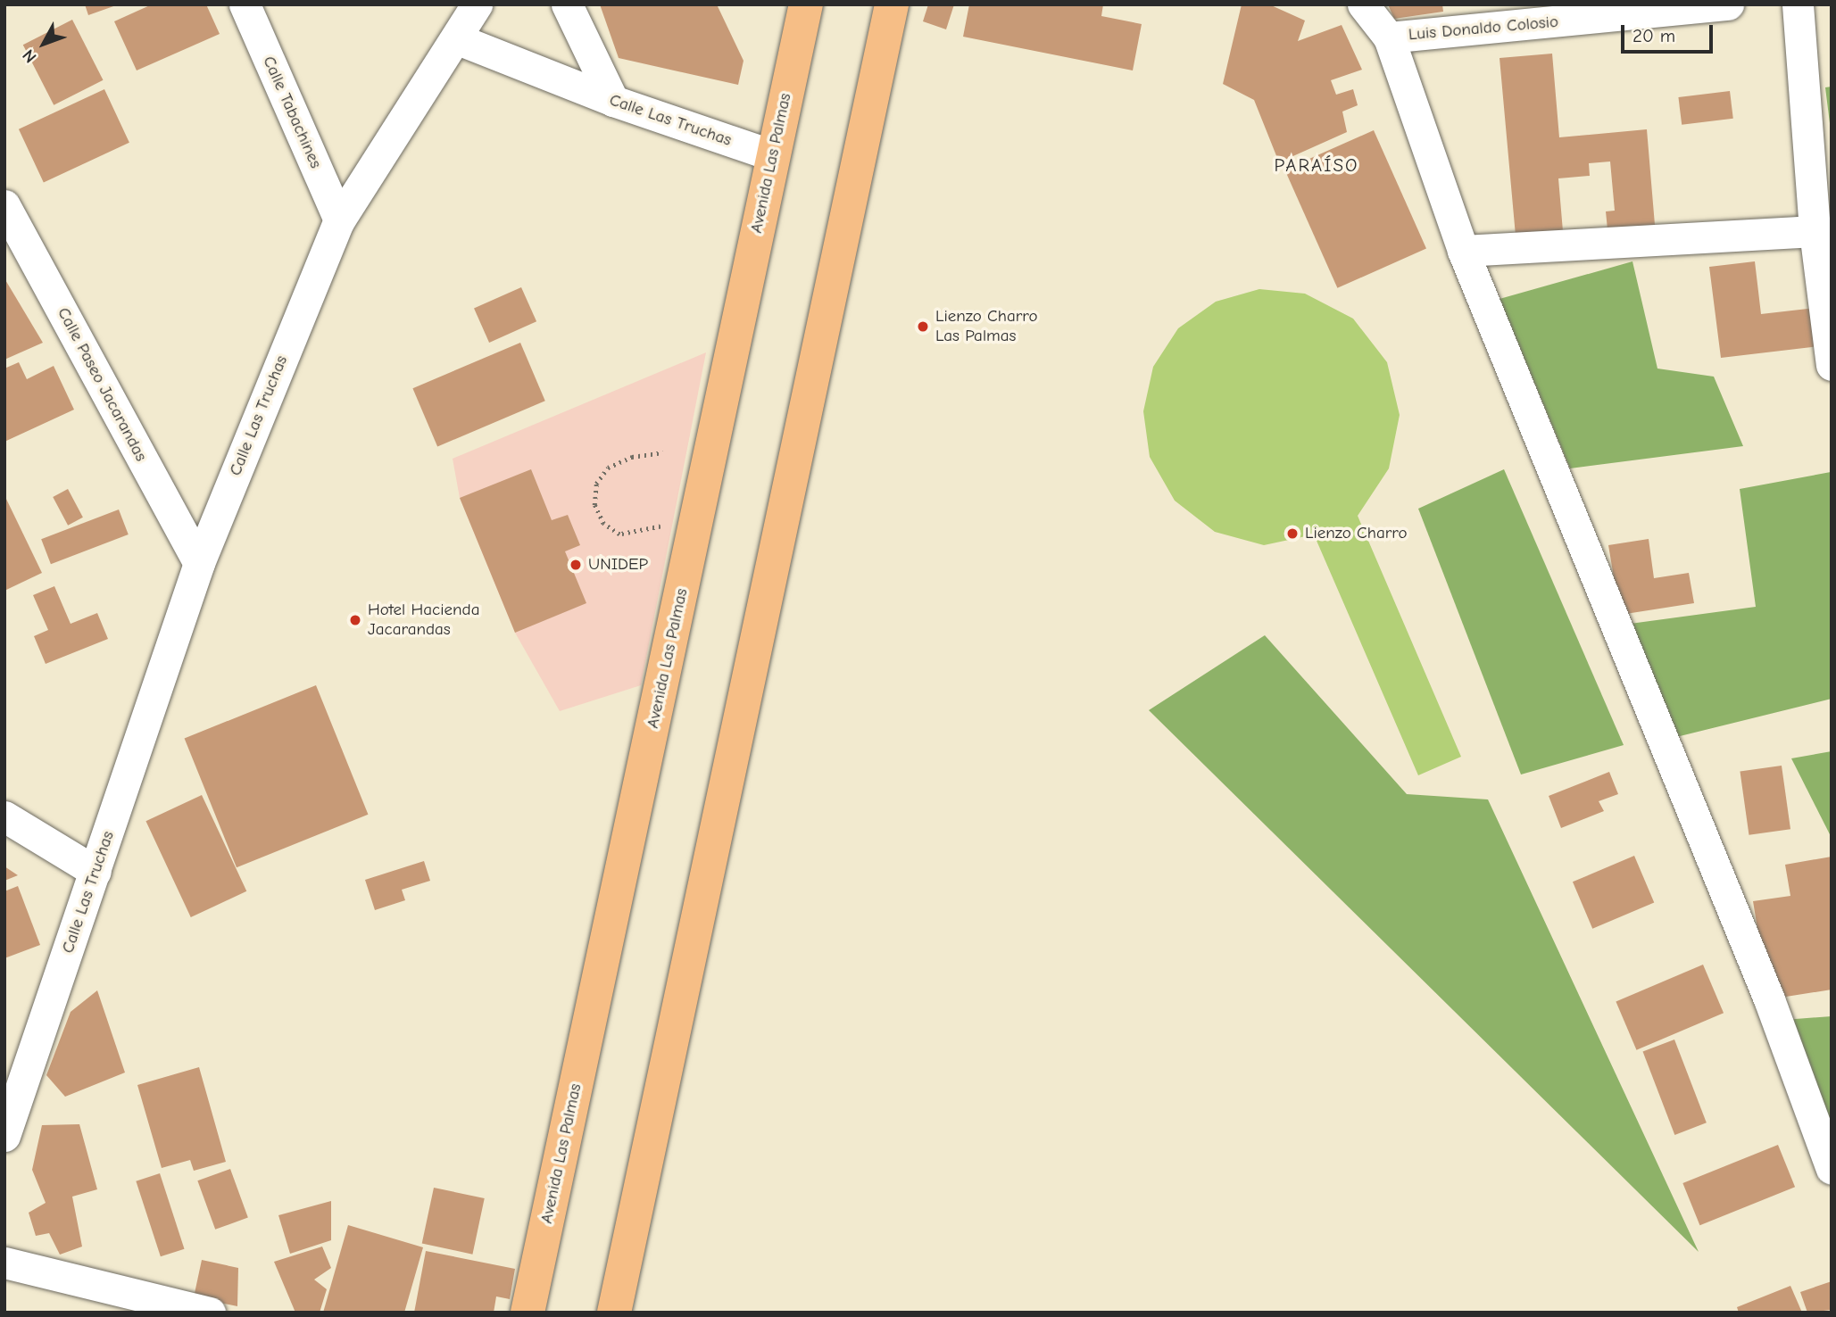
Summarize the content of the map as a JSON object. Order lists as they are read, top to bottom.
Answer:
{
  "streets": {
    "main road": ["Avenida Las Palmas"],
    "street": [
      "Luis Donaldo Colosio",
      "Calle Tabachines",
      "Calle Las Truchas",
      "Calle Paseo Jacarandas"
    ]
  },
  "crossings": [
    ["Calle Tabachines", "Calle Las Truchas"],
    ["Calle Las Truchas", "Avenida Las Palmas"],
    ["Calle Las Truchas", "Calle Paseo Jacarandas"]
  ],
  "districts": ["PARAÍSO"],
  "places": [
    "Lienzo Charro Las Palmas",
    "Lienzo Charro",
    "UNIDEP",
    "Hotel Hacienda Jacarandas"
  ],
  "scale_bar": "20 m",
  "north": "bottom left"
}
